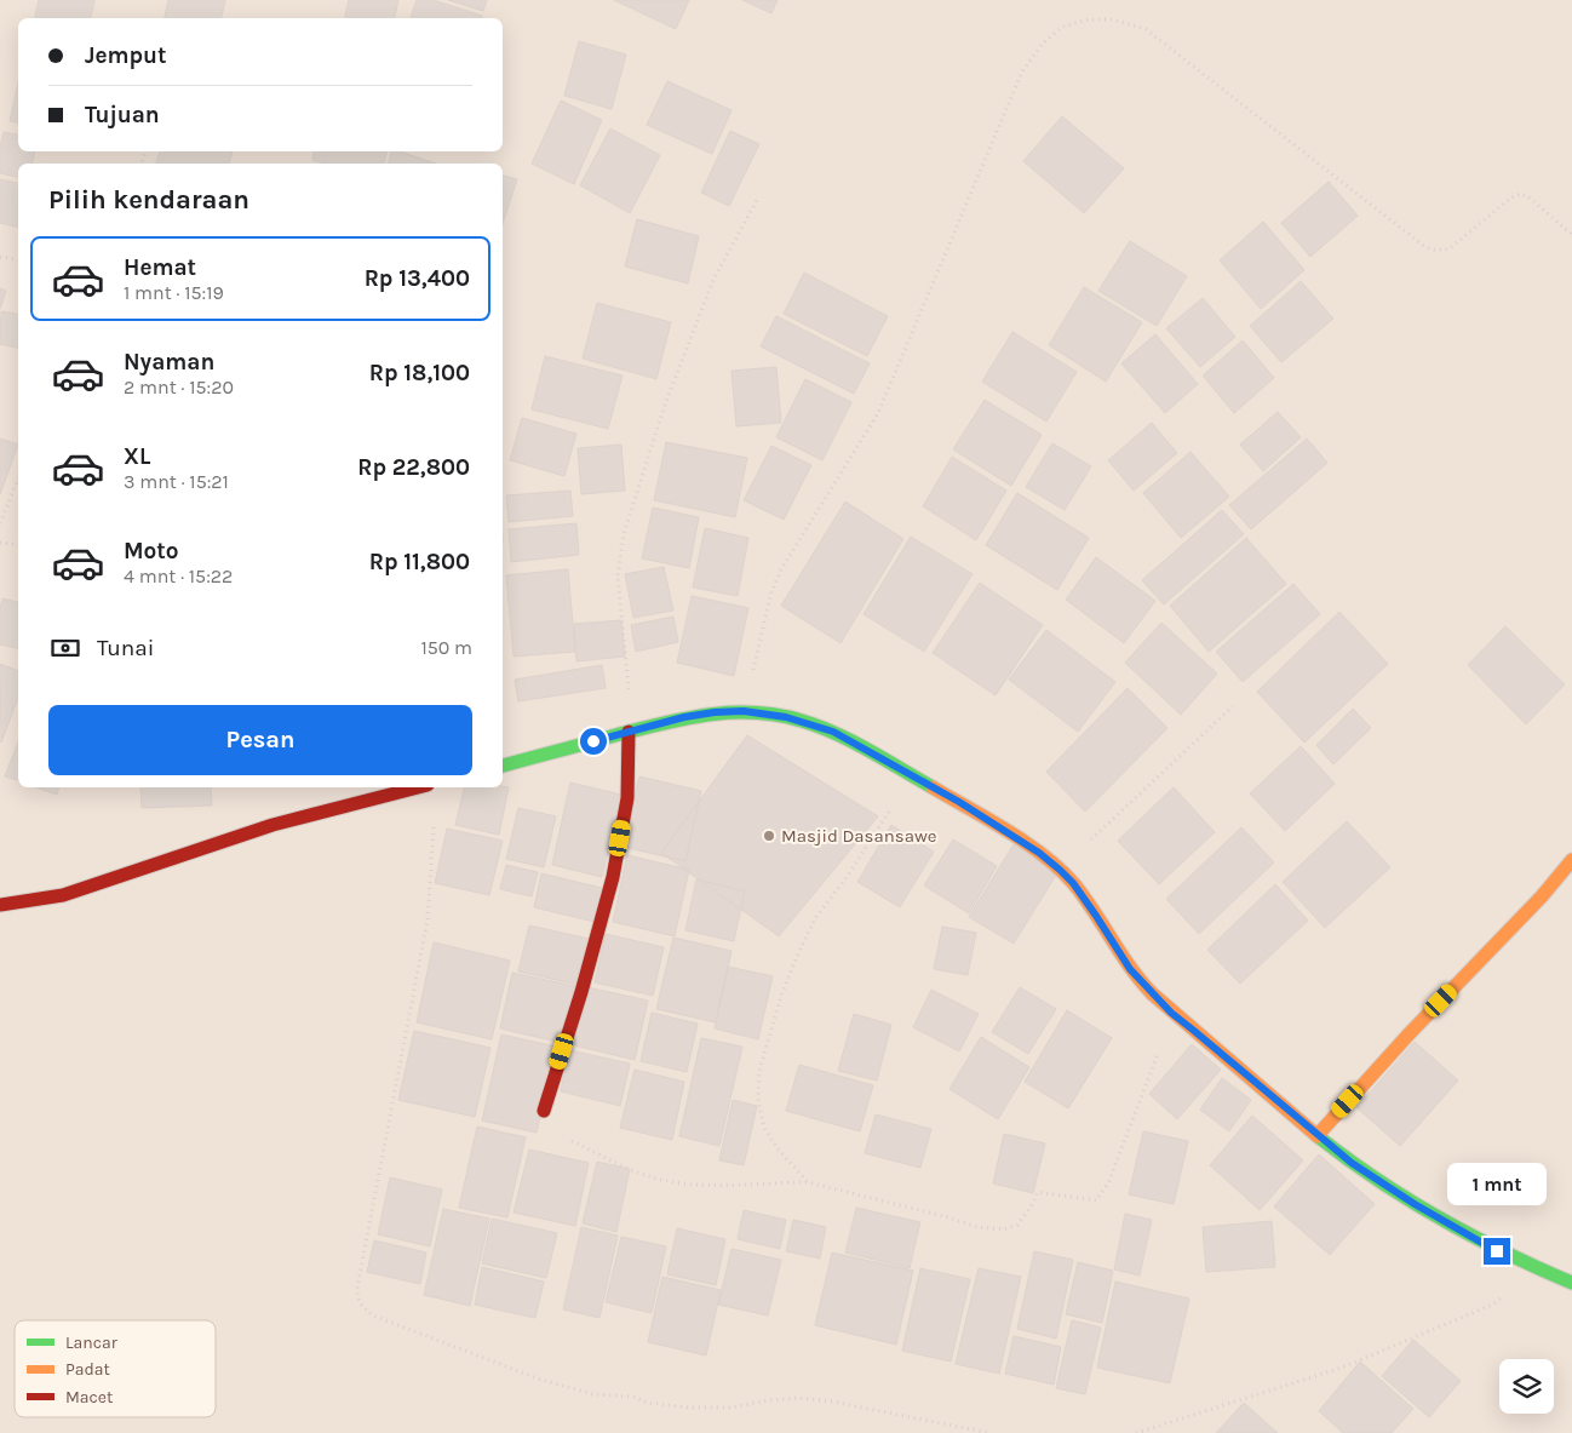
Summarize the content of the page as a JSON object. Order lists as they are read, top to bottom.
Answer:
{
  "places": ["Masjid Dasansawe"],
  "legend": ["Lancar", "Padat", "Macet"],
  "page": {
    "banner": ["Jemput", "Tujuan"],
    "heading": "Pilih kendaraan",
    "list": [
      {
        "name": "Hemat",
        "note": "1 mnt · 15:19",
        "value": "Rp 13,400"
      },
      {
        "name": "Nyaman",
        "note": "2 mnt · 15:20",
        "value": "Rp 18,100"
      },
      {
        "name": "XL",
        "note": "3 mnt · 15:21",
        "value": "Rp 22,800"
      },
      {
        "name": "Moto",
        "note": "4 mnt · 15:22",
        "value": "Rp 11,800"
      }
    ],
    "pay": ["Tunai", "150 m"],
    "buttons": "Pesan",
    "bubble": "1 mnt"
  }
}
